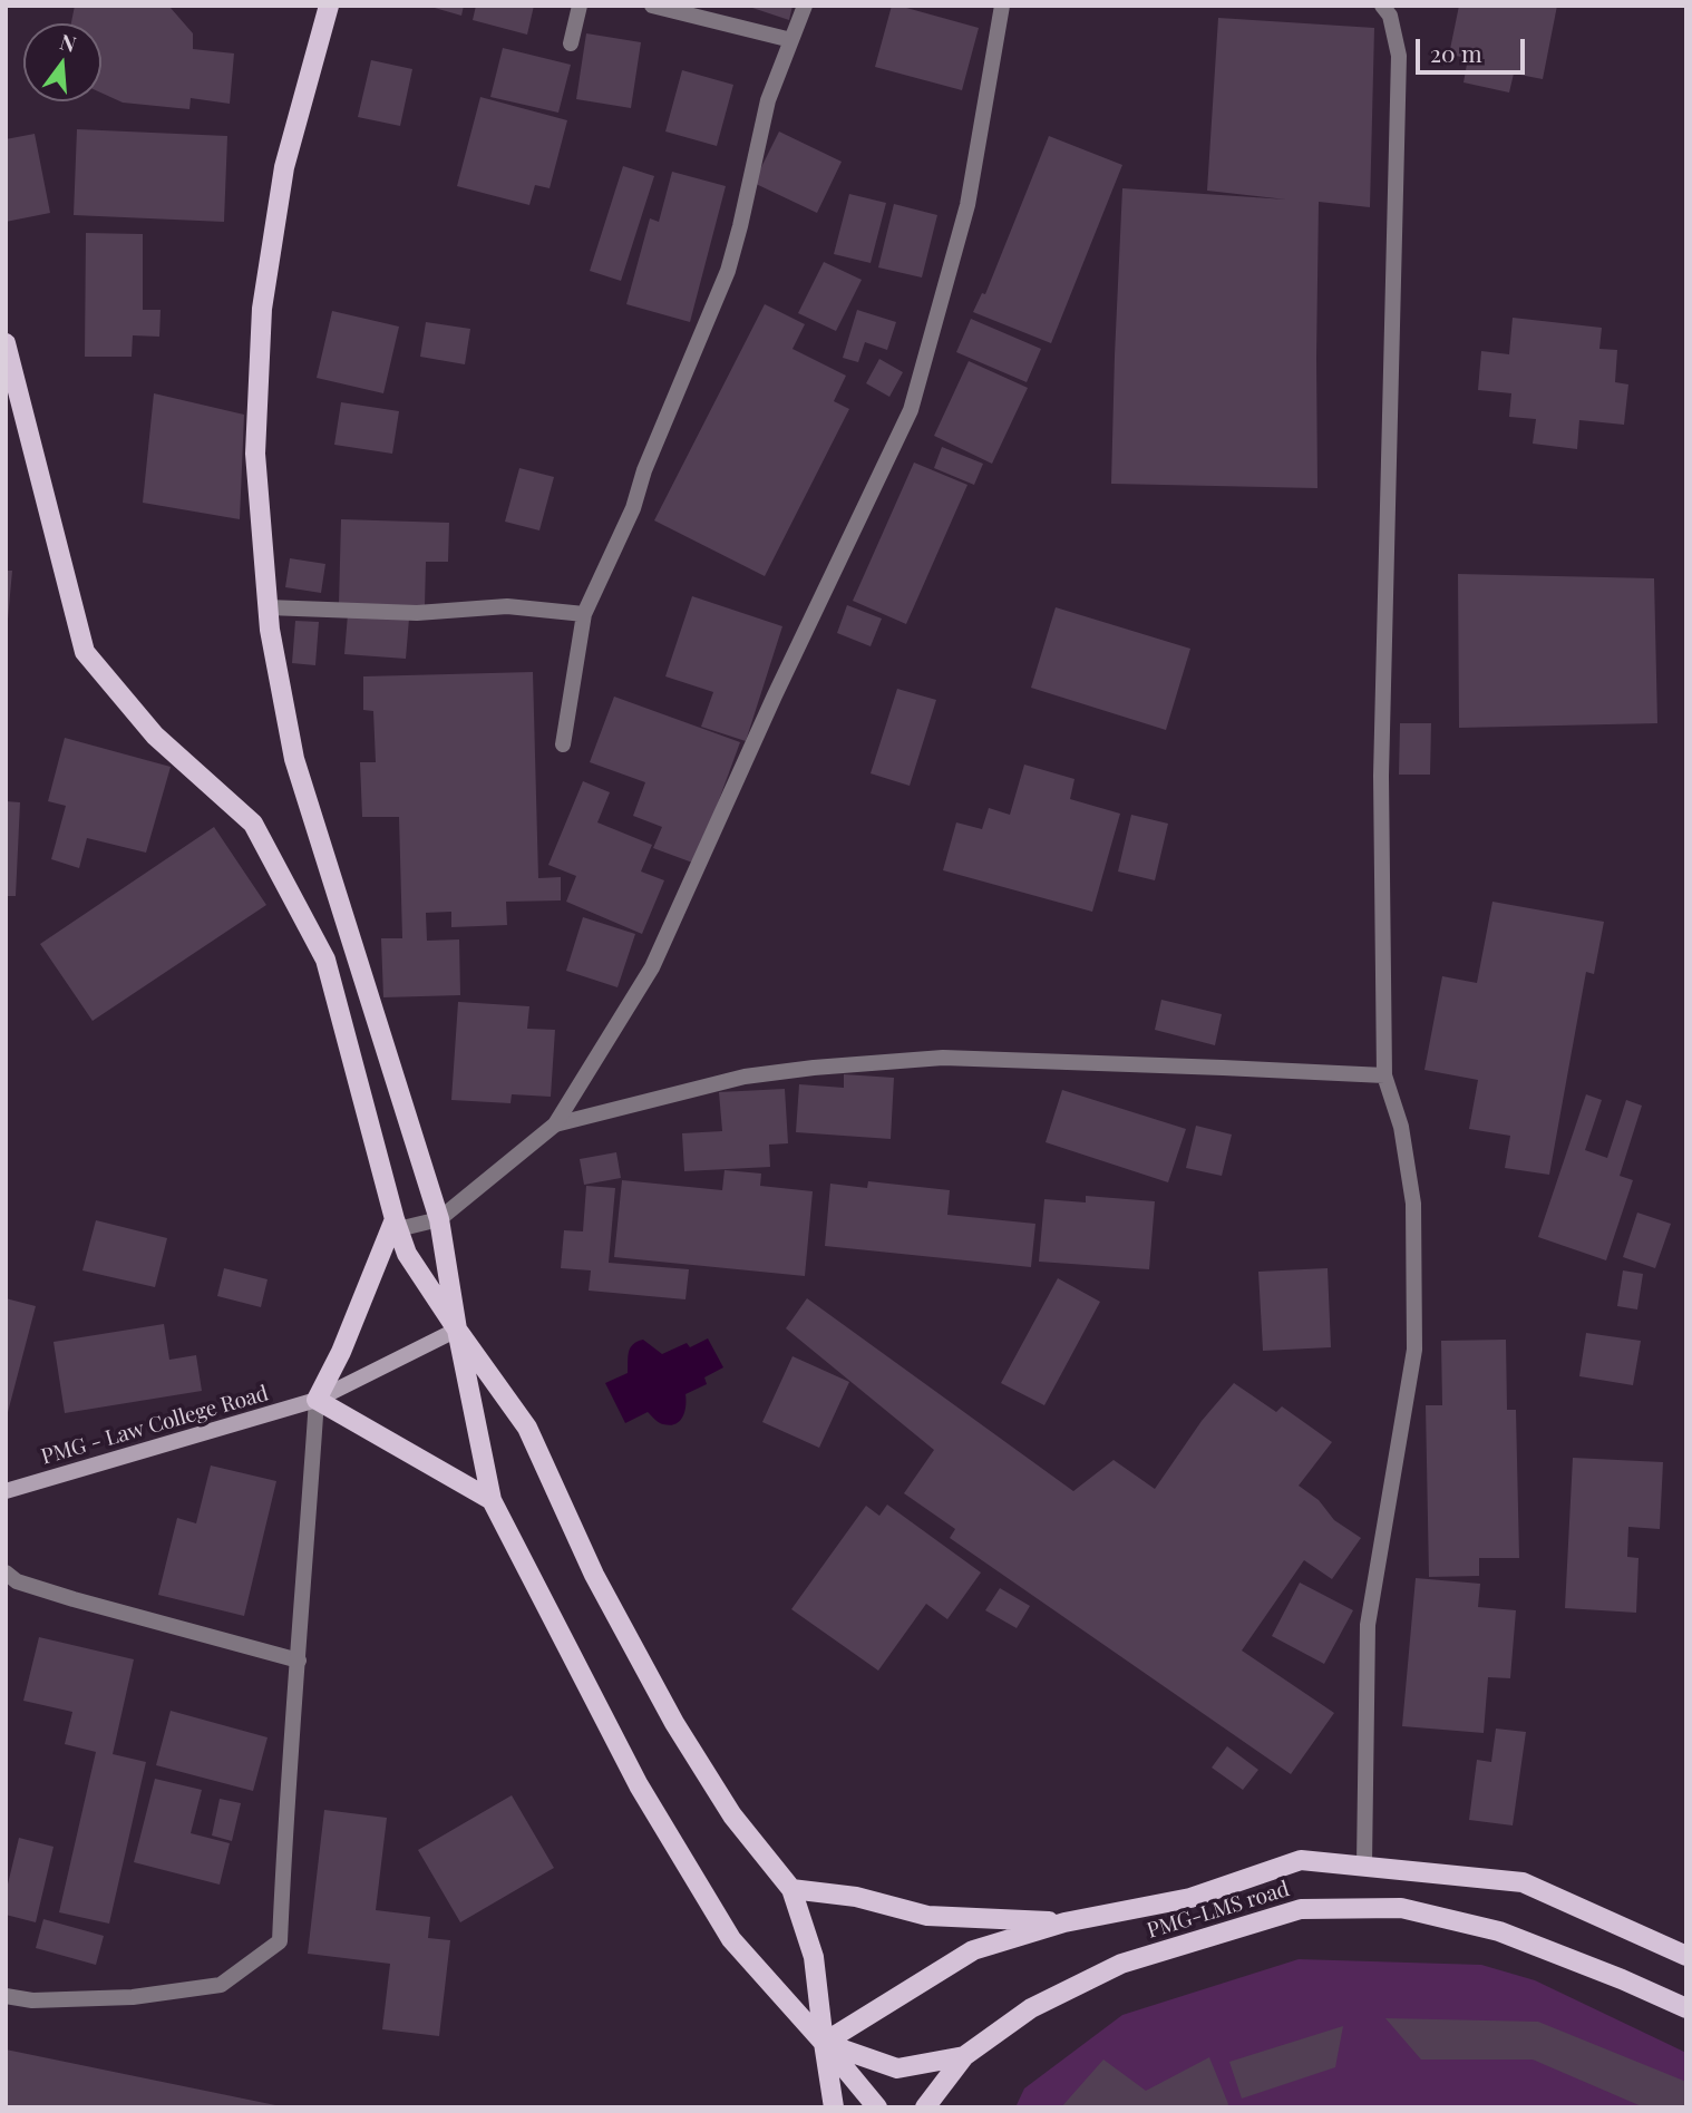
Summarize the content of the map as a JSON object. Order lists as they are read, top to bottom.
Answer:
{
  "streets": {
    "main road": ["PMG - Law College Road", "PMG-LMS road"]
  },
  "scale_bar": "20 m",
  "north": "top"
}
